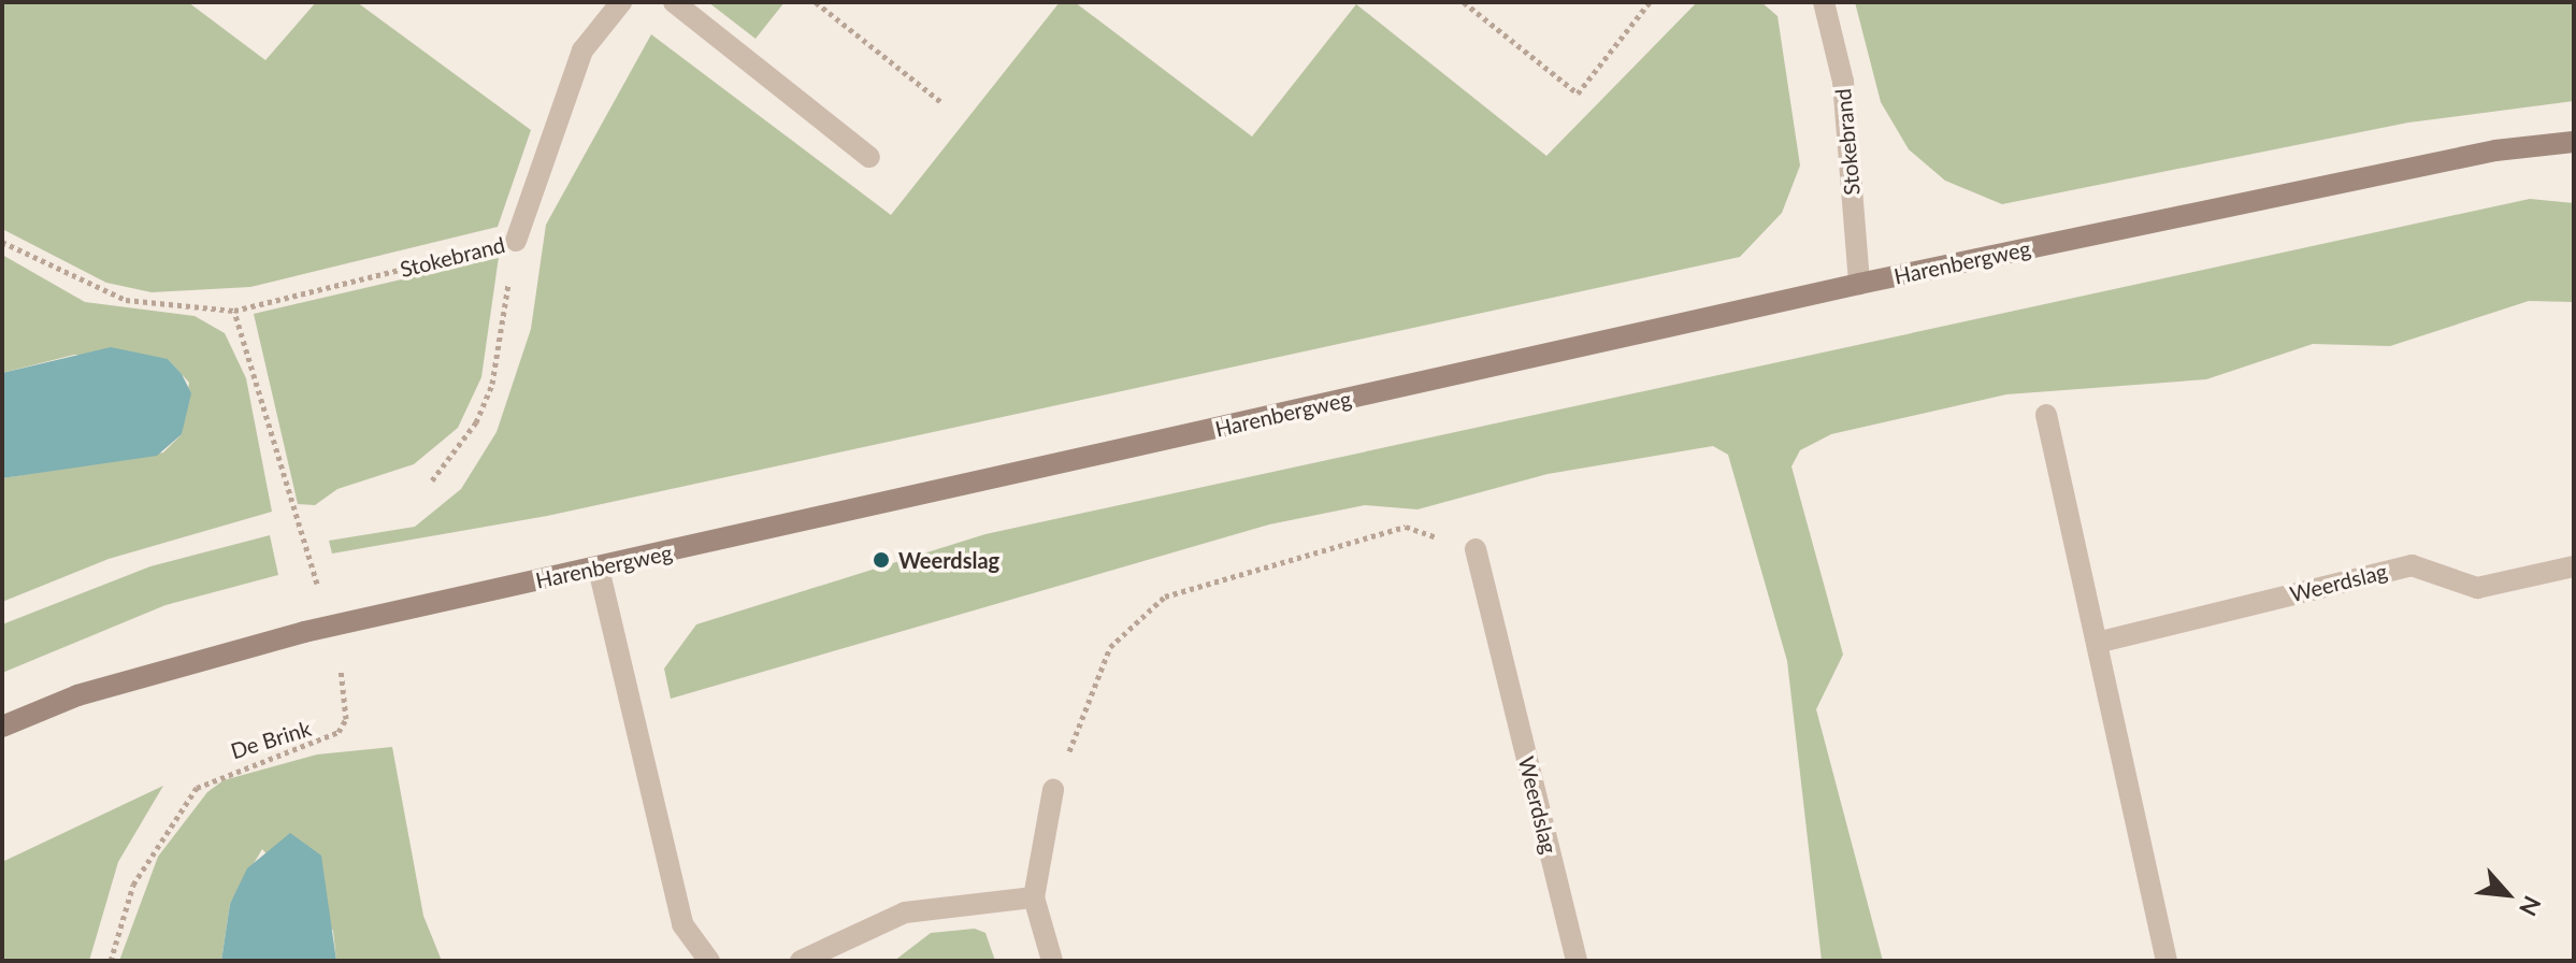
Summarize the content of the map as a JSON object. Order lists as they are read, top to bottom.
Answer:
{
  "streets": {
    "street": ["Stokebrand", "Harenbergweg", "Weerdslag"],
    "path": ["De Brink"]
  },
  "crossings": [
    ["Stokebrand", "Harenbergweg"],
    ["Harenbergweg", "De Brink"]
  ],
  "places": ["Weerdslag"],
  "north": "bottom right"
}
